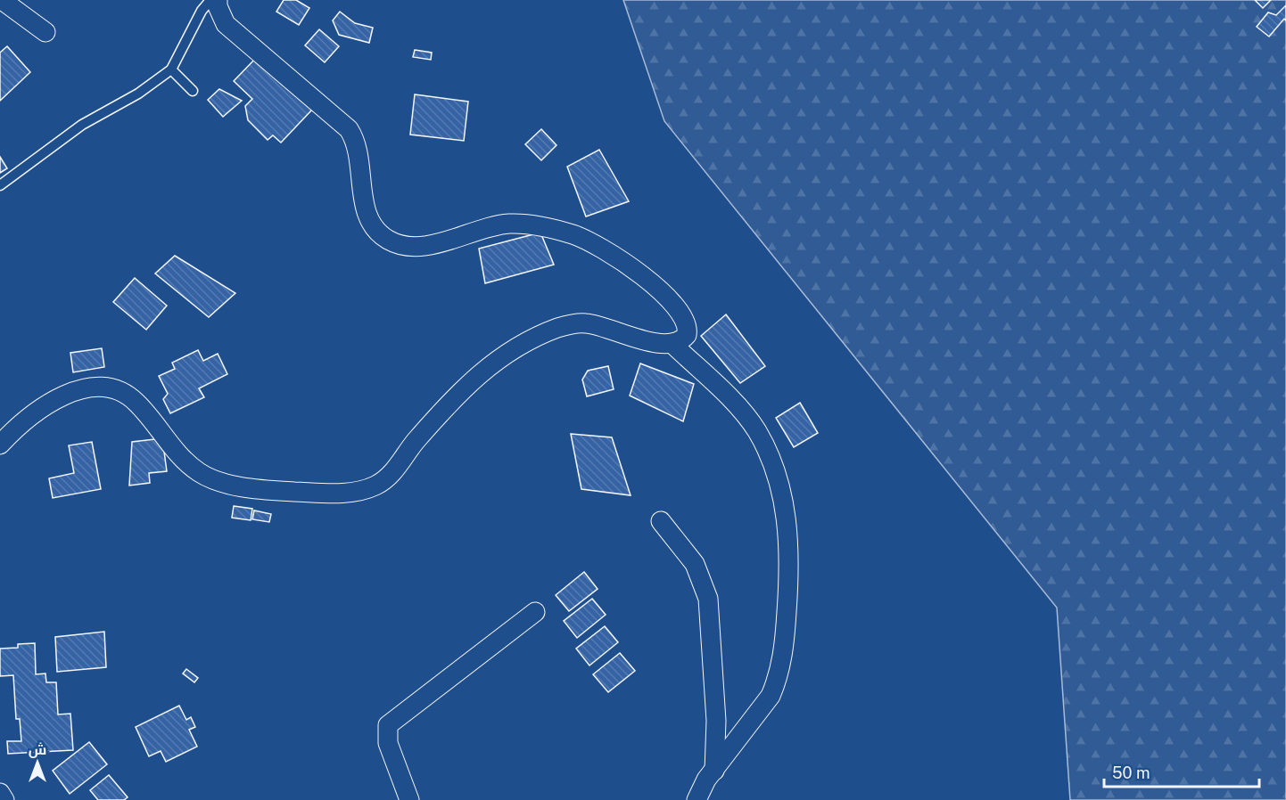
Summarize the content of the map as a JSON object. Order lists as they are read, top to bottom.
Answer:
{
  "scale_bar": "50 m",
  "north": "top"
}
